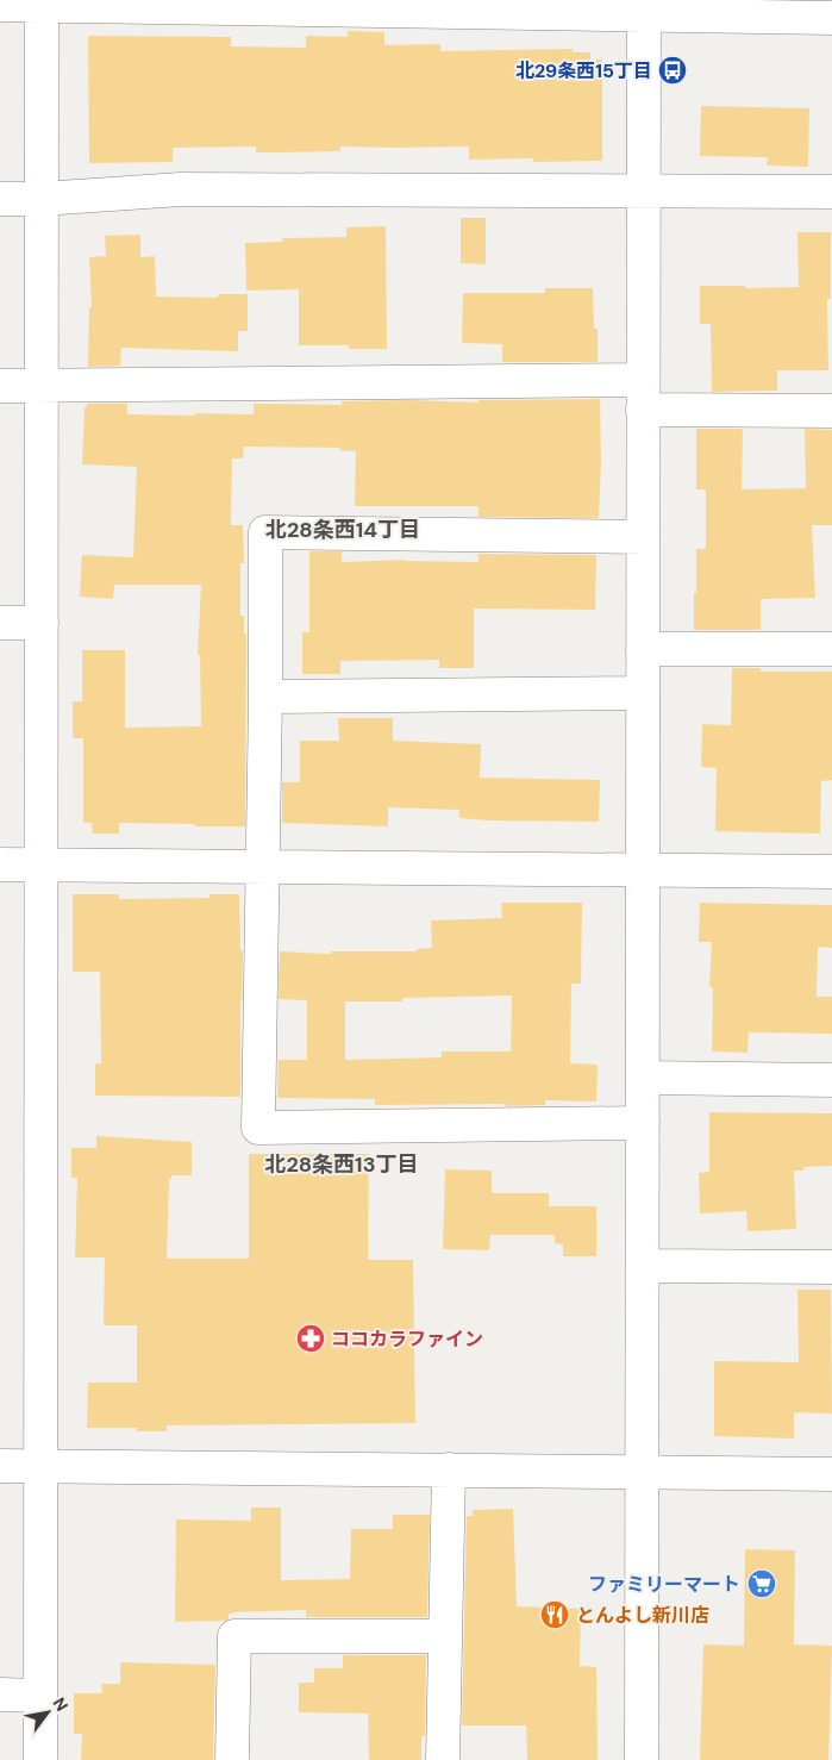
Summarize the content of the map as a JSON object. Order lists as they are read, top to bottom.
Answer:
{
  "districts": ["北28条西14丁目", "北28条西13丁目"],
  "places": {
    "bus stop": ["北29条西15丁目"],
    "pharmacy": ["ココカラファイン"],
    "supermarket": ["ファミリーマート"],
    "restaurant": ["とんよし新川店"]
  },
  "north": "top right"
}
